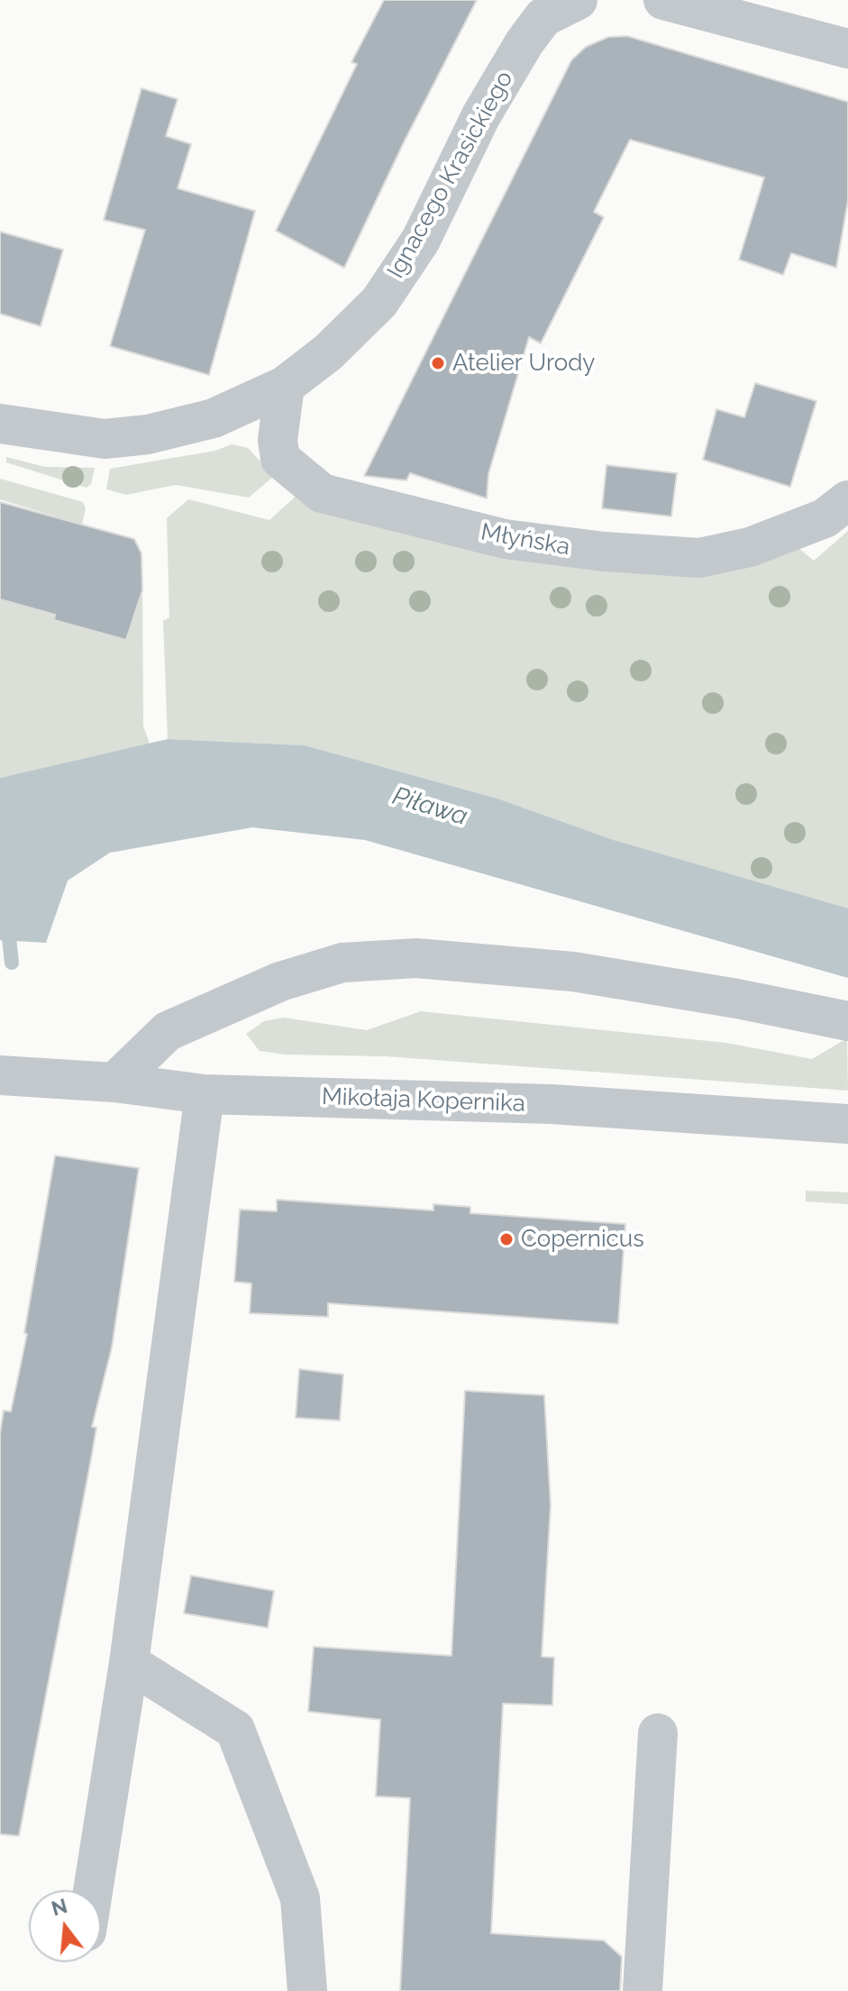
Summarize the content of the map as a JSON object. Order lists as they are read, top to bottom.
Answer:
{
  "streets": {
    "street": ["Ignacego Krasickiego", "Młyńska", "Mikołaja Kopernika"]
  },
  "crossings": [
    ["Ignacego Krasickiego", "Młyńska"]
  ],
  "water": ["Piława"],
  "places": ["Atelier Urody", "Copernicus"],
  "north": "top"
}
